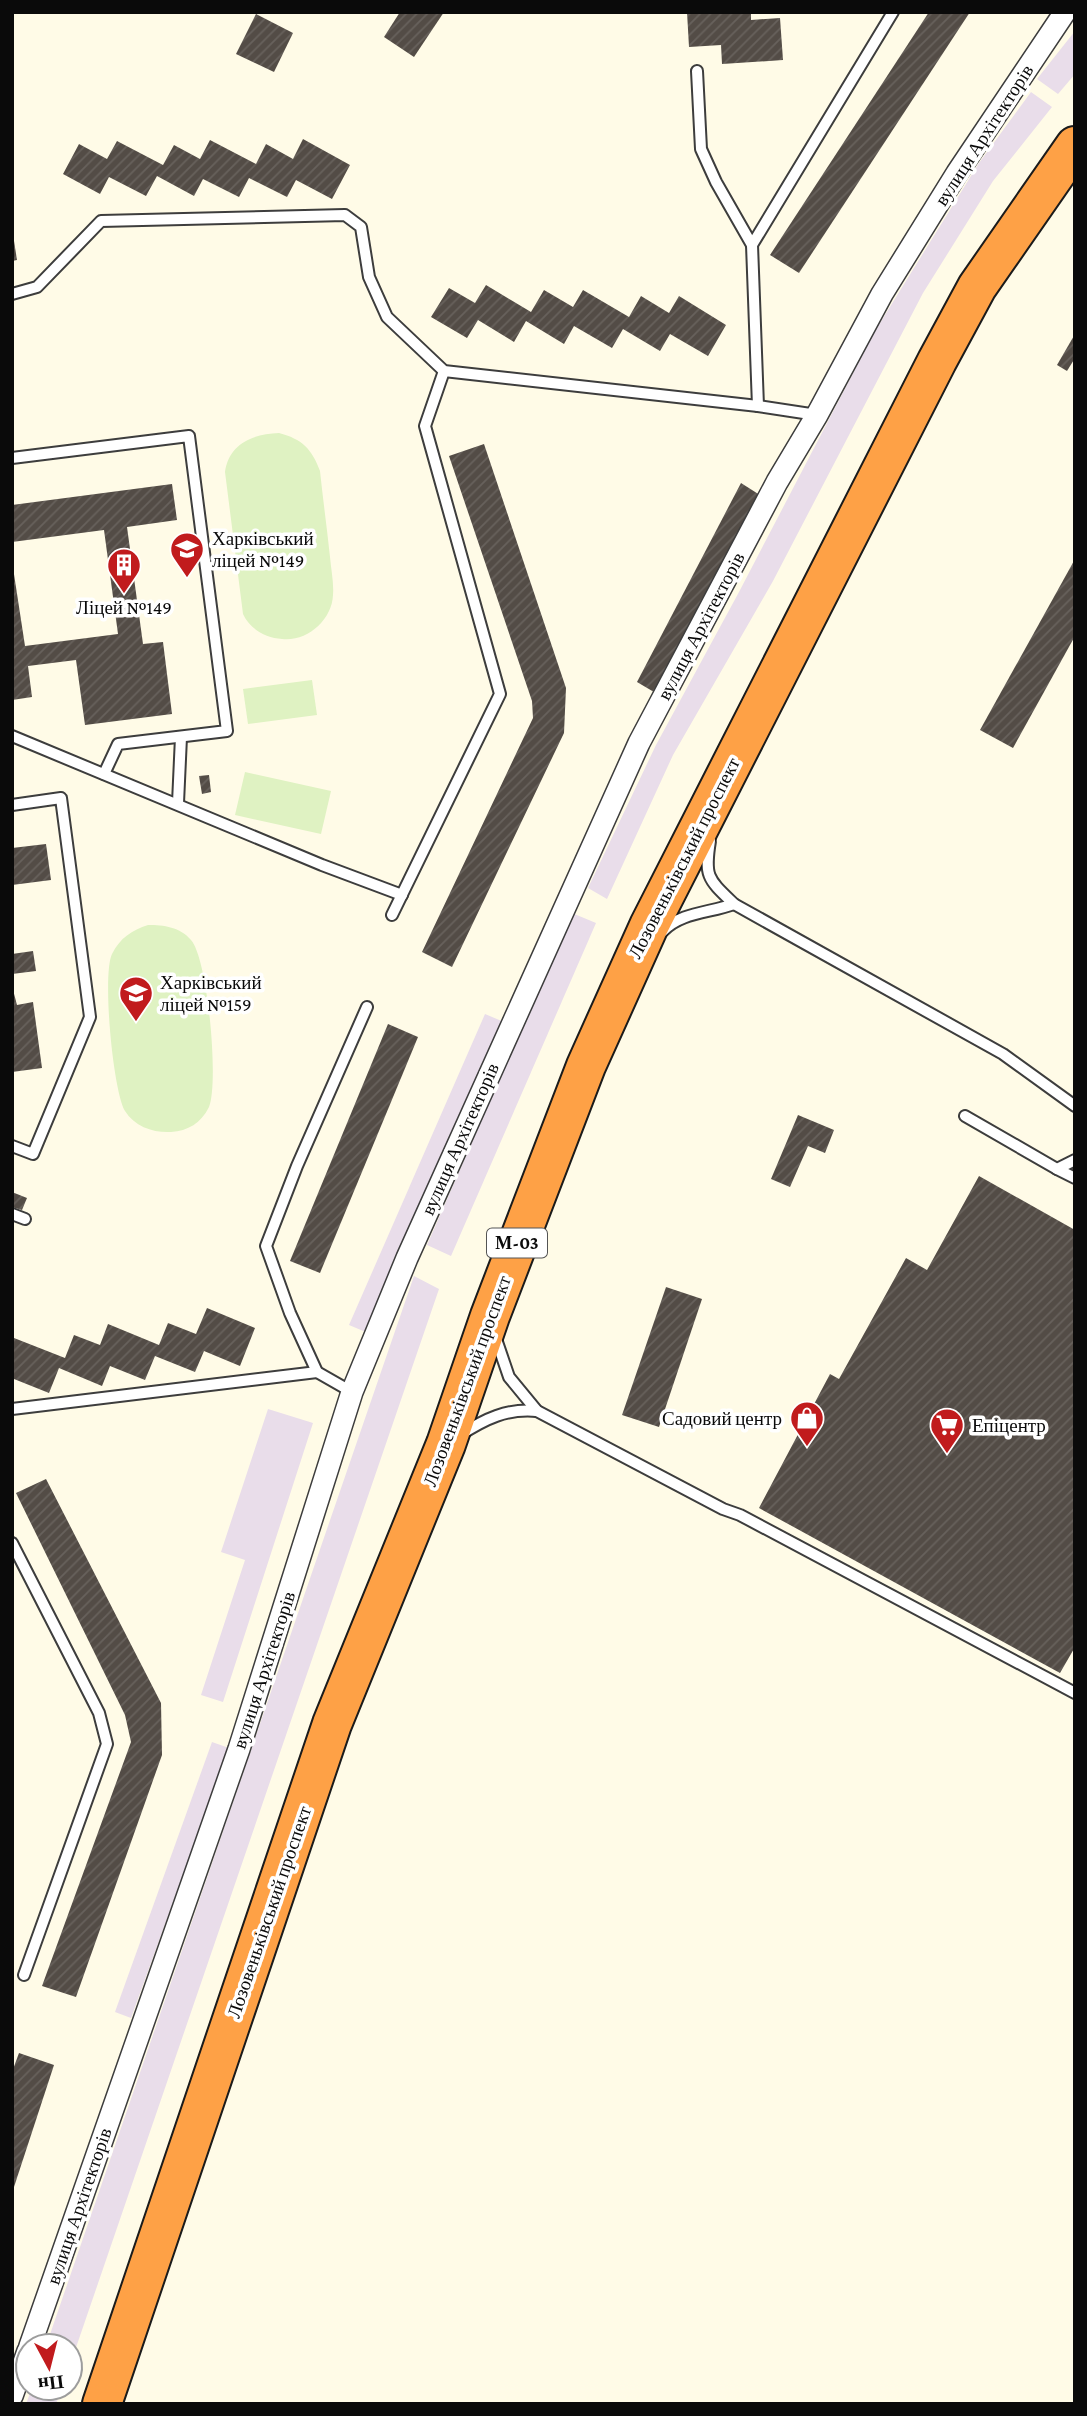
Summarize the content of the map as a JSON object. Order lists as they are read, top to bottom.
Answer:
{
  "streets": {
    "highway": ["Лозовеньківський проспект", "М-03"],
    "street": ["вулиця Архітекторів"]
  },
  "places": {
    "school or university": ["Харківський ліцей №149", "Харківський ліцей №159"],
    "building": ["Ліцей №149"],
    "shop": ["Садовий центр"],
    "supermarket": ["Епіцентр"]
  },
  "north": "bottom"
}
